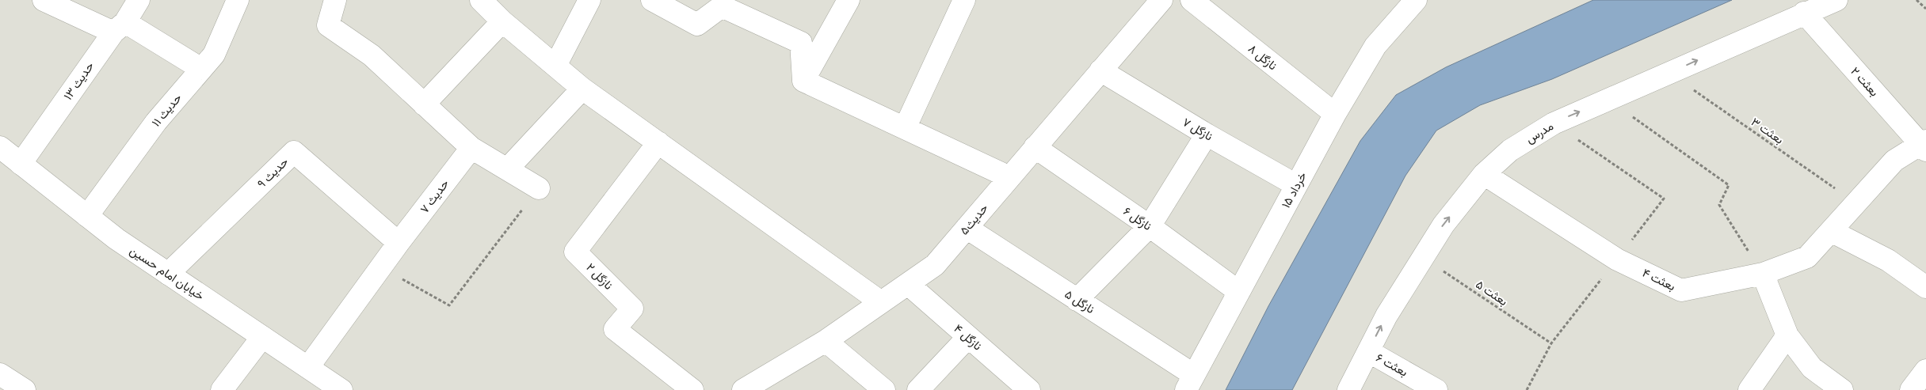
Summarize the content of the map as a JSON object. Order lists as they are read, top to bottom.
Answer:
{
  "streets": {
    "street": [
      "نازگل ۸",
      "حدیث ۱۳",
      "بعثت ۲",
      "حدیث ۱۱",
      "نازگل ۷",
      "مدرس",
      "حدیث ۹",
      "۱۵ خرداد",
      "حدیث ۷",
      "نازگل ۶",
      "حدیث۵",
      "خیابان امام حسین",
      "نازگل ۲",
      "بعثت ۴",
      "نازگل ۵",
      "نازگل ۴",
      "بعثت ۶"
    ],
    "path": ["بعثت ۳", "بعثت ۵"]
  },
  "crossings": [
    ["نازگل ۸", "۱۵ خرداد"],
    ["حدیث ۱۳", "خیابان امام حسین"],
    ["بعثت ۲", "مدرس"],
    ["بعثت ۲", "بعثت ۴"],
    ["حدیث ۱۱", "خیابان امام حسین"],
    ["نازگل ۷", "۱۵ خرداد"],
    ["نازگل ۷", "حدیث۵"],
    ["بعثت ۳", "مدرس"],
    ["بعثت ۳", "بعثت ۴"],
    ["مدرس", "بعثت ۴"],
    ["مدرس", "بعثت ۵"],
    ["مدرس", "بعثت ۶"],
    ["حدیث ۹", "حدیث ۷"],
    ["حدیث ۹", "خیابان امام حسین"],
    ["۱۵ خرداد", "نازگل ۶"],
    ["۱۵ خرداد", "نازگل ۵"],
    ["حدیث ۷", "خیابان امام حسین"],
    ["نازگل ۶", "حدیث۵"],
    ["حدیث۵", "نازگل ۵"],
    ["حدیث۵", "نازگل ۴"]
  ],
  "one_way": ["مدرس"]
}
